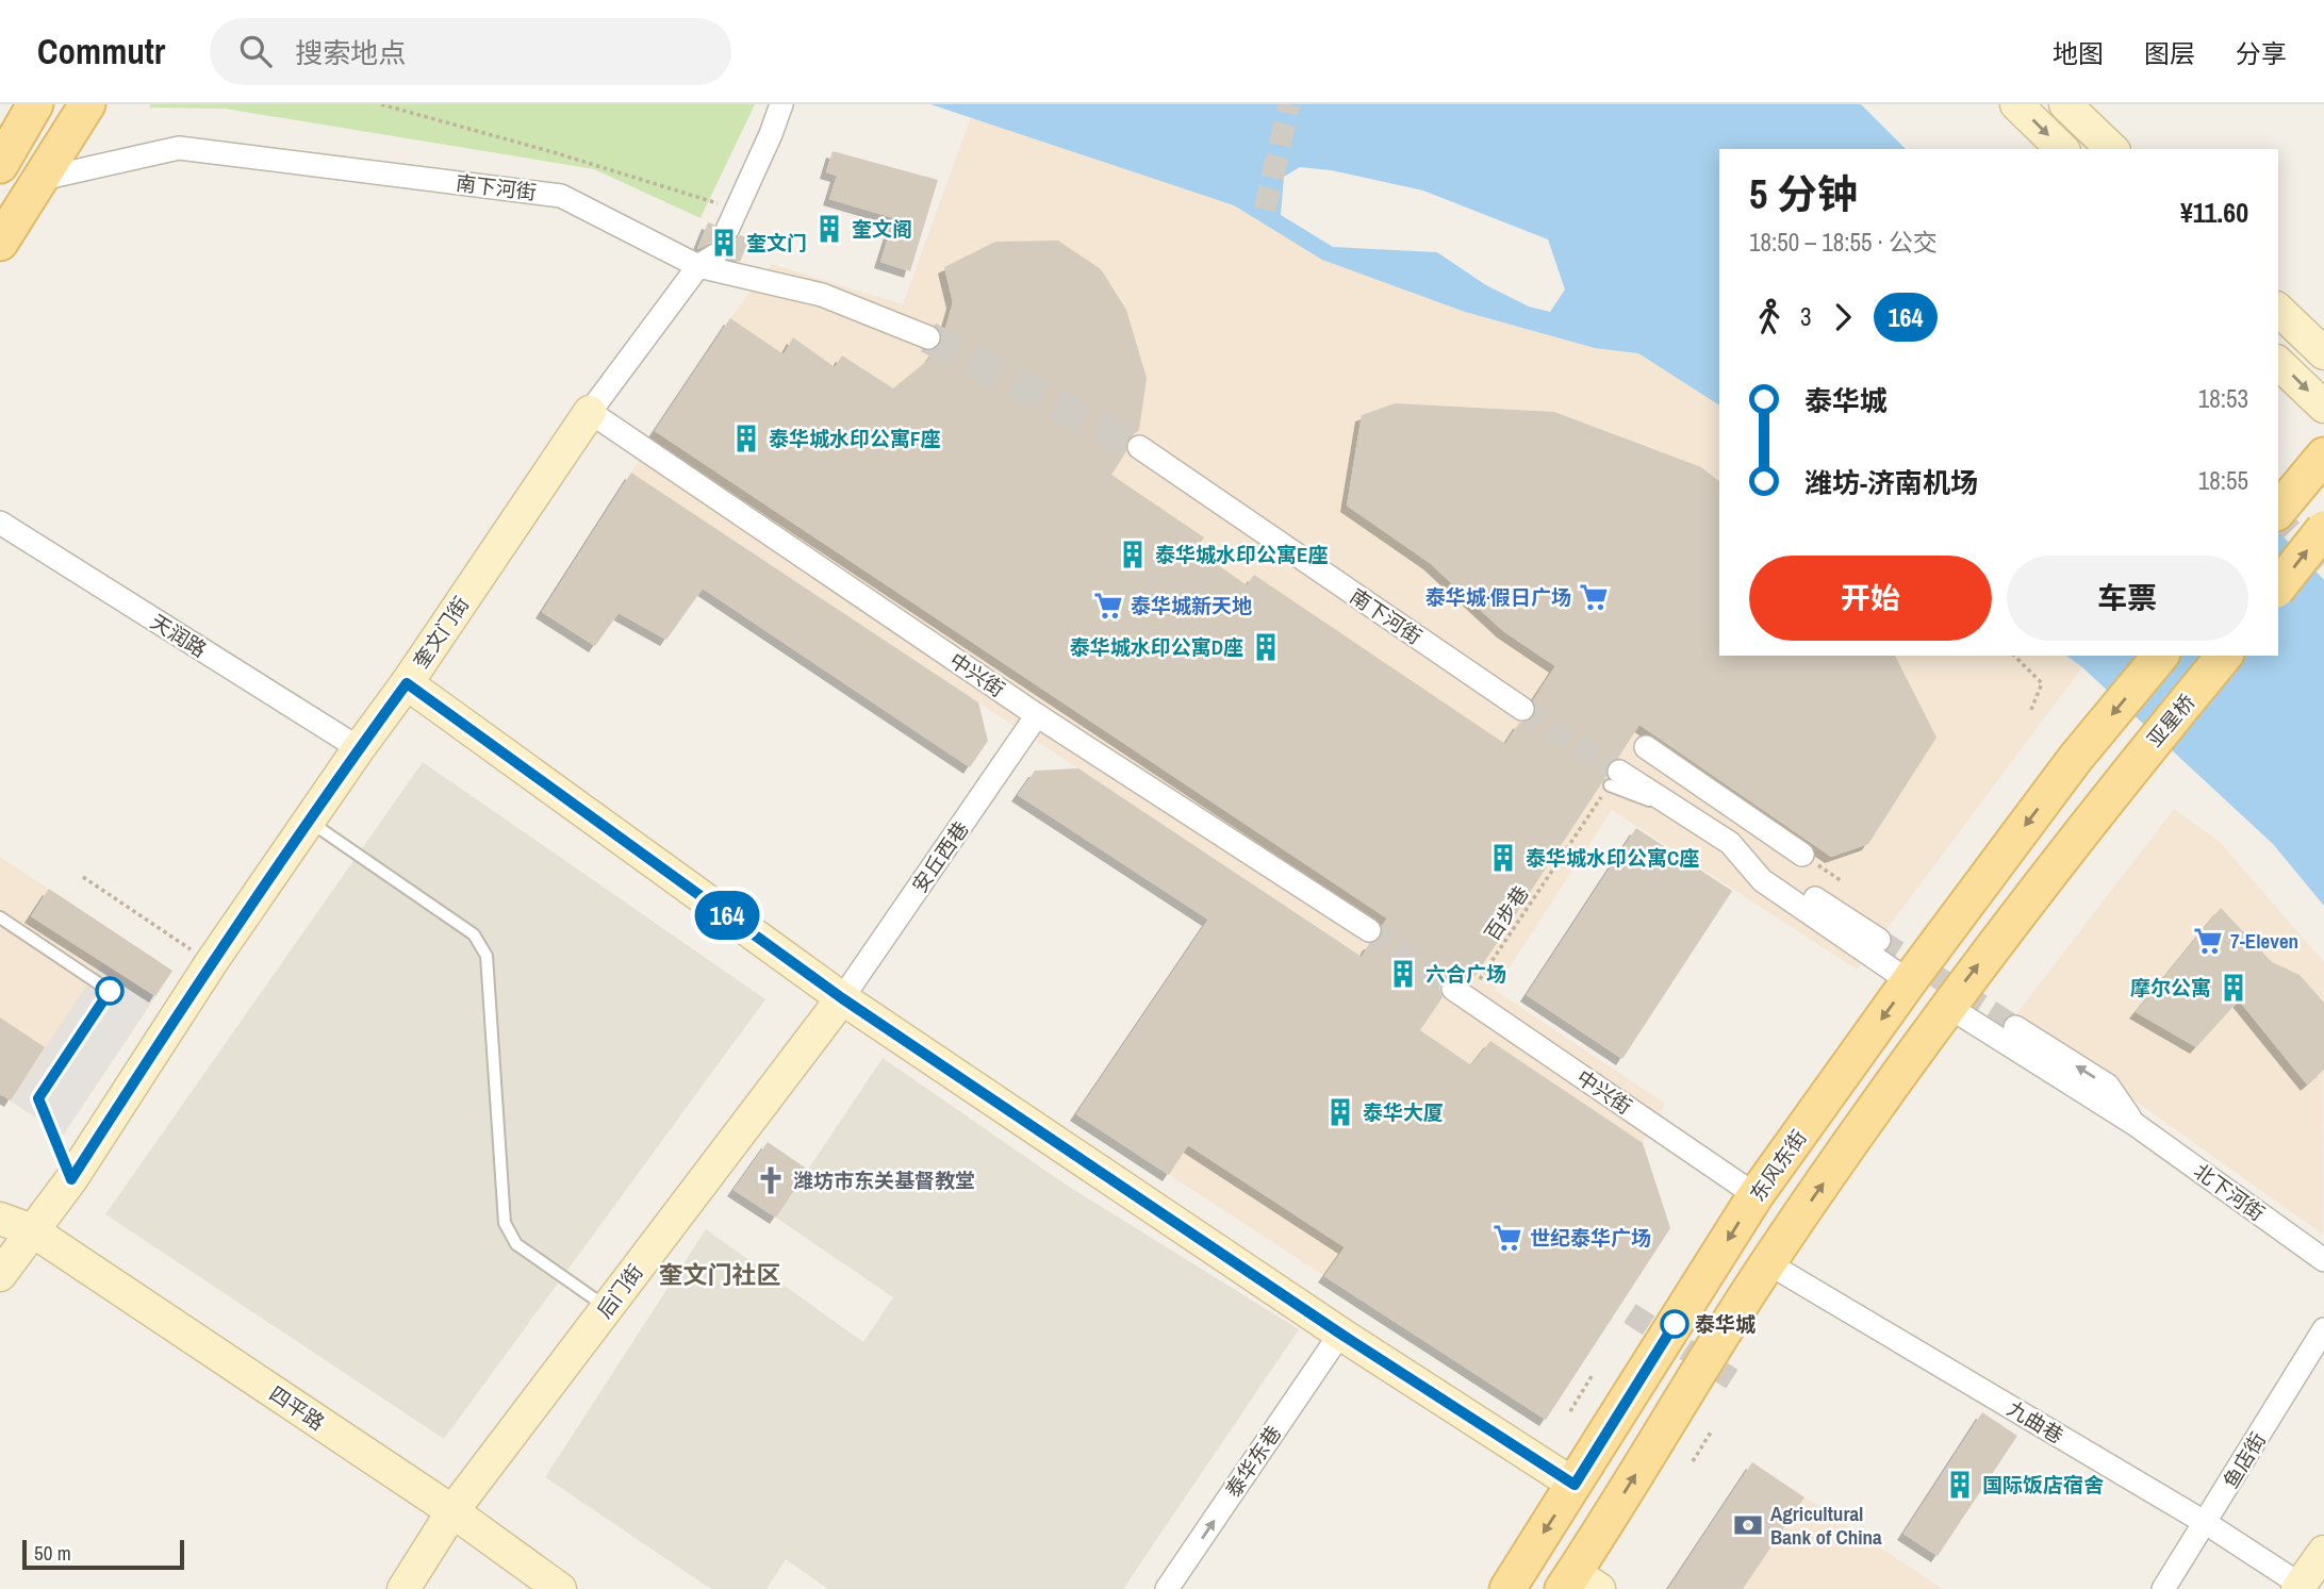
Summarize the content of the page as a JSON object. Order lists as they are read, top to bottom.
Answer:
{
  "streets": {
    "main road": ["亚星桥", "东风东街"],
    "street": [
      "南下河街",
      "奎文门街",
      "天润路",
      "中兴街",
      "安丘西巷",
      "北下河街",
      "后门街",
      "四平路",
      "九曲巷",
      "鱼店街",
      "泰华东巷"
    ],
    "path": ["百步巷"]
  },
  "crossings": [
    ["南下河街", "奎文门街"],
    ["奎文门街", "天润路"],
    ["奎文门街", "中兴街"],
    ["奎文门街", "四平路"],
    ["中兴街", "安丘西巷"],
    ["中兴街", "百步巷"],
    ["中兴街", "东风东街"],
    ["亚星桥", "北下河街"],
    ["安丘西巷", "后门街"],
    ["后门街", "四平路"],
    ["九曲巷", "鱼店街"]
  ],
  "one_way": ["亚星桥", "泰华东巷"],
  "districts": ["奎文门社区"],
  "places": {
    "building": [
      "奎文阁",
      "奎文门",
      "泰华城水印公寓F座",
      "泰华城水印公寓E座",
      "泰华城水印公寓D座",
      "泰华城水印公寓C座",
      "六合广场",
      "摩尔公寓",
      "泰华大厦",
      "国际饭店宿舍"
    ],
    "supermarket": [
      "泰华城·假日广场",
      "泰华城新天地",
      "7-Eleven",
      "世纪泰华广场"
    ],
    "church": ["潍坊市东关基督教堂"],
    "other": ["泰华城"],
    "bank": ["Agricultural Bank of China"]
  },
  "lines": ["bus line 164"],
  "scale_bar": "50 m",
  "page": {
    "header": "Commutr",
    "search": "搜索地点",
    "nav": ["地图", "图层", "分享"],
    "on_map": "164",
    "heading": ["5 分钟", "18:50 – 18:55 · 公交", "¥11.60"],
    "legs": ["3", "164"],
    "list": [
      {
        "name": "泰华城",
        "value": "18:53"
      },
      {
        "name": "潍坊-济南机场",
        "value": "18:55"
      }
    ],
    "buttons": ["开始", "车票"],
    "scale": "50 m"
  }
}
